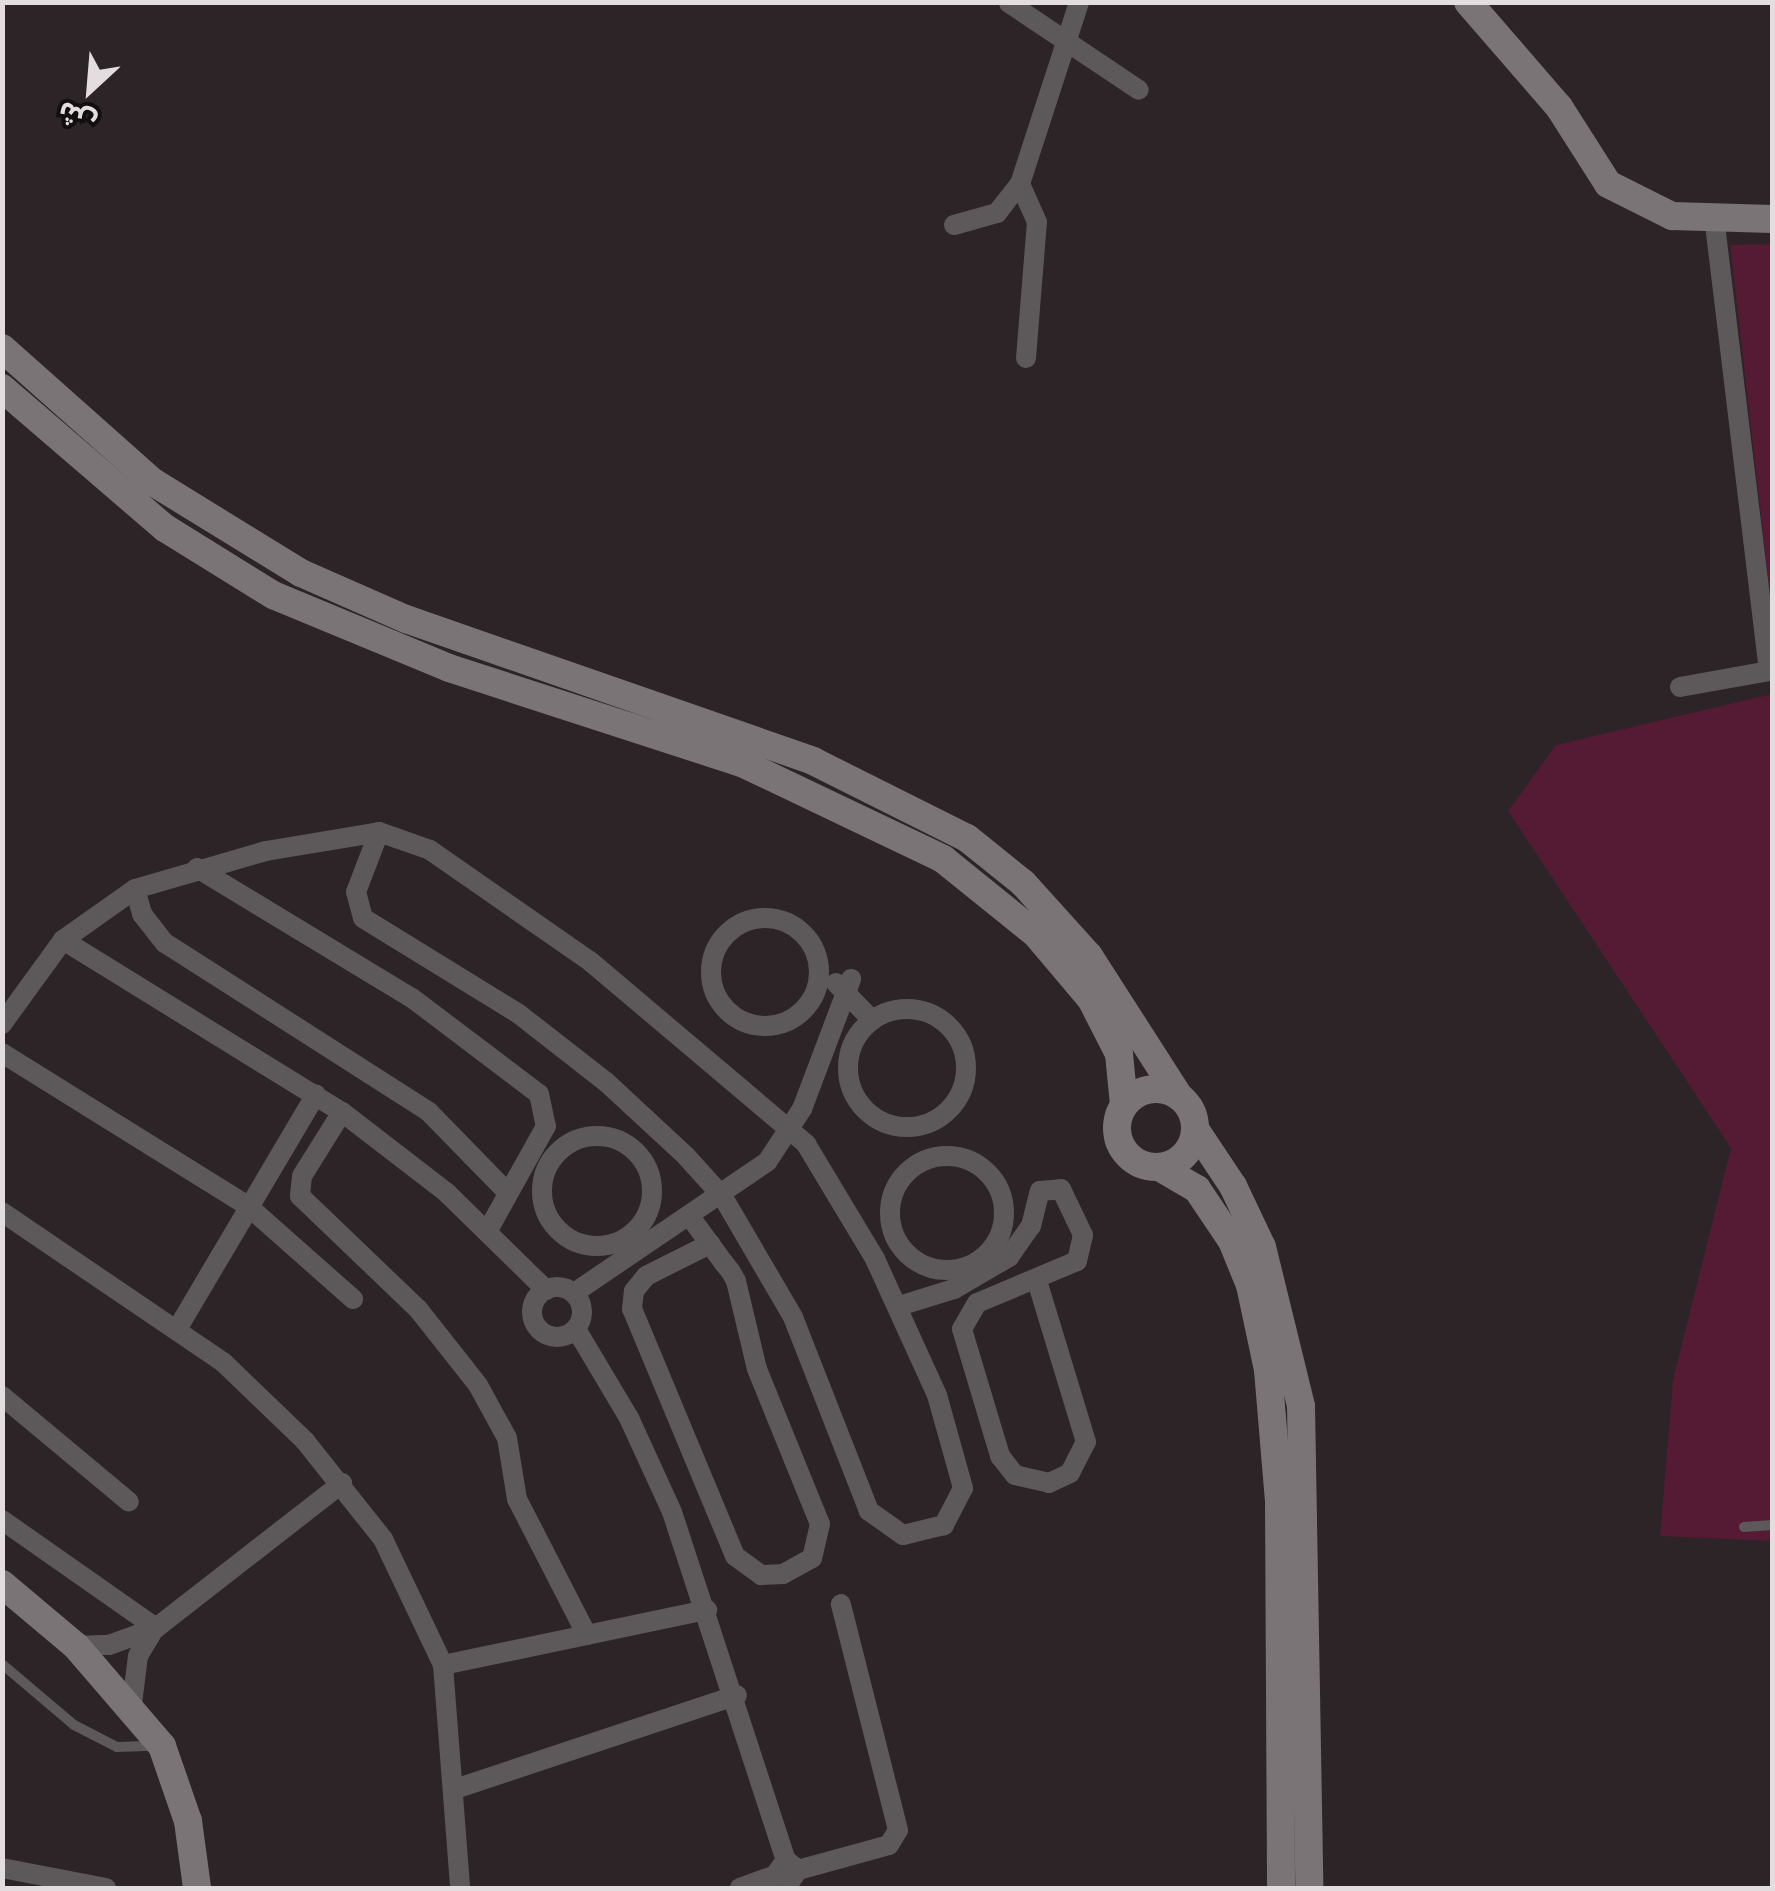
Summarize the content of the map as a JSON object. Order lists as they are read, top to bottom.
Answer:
{
  "north": "bottom left"
}
